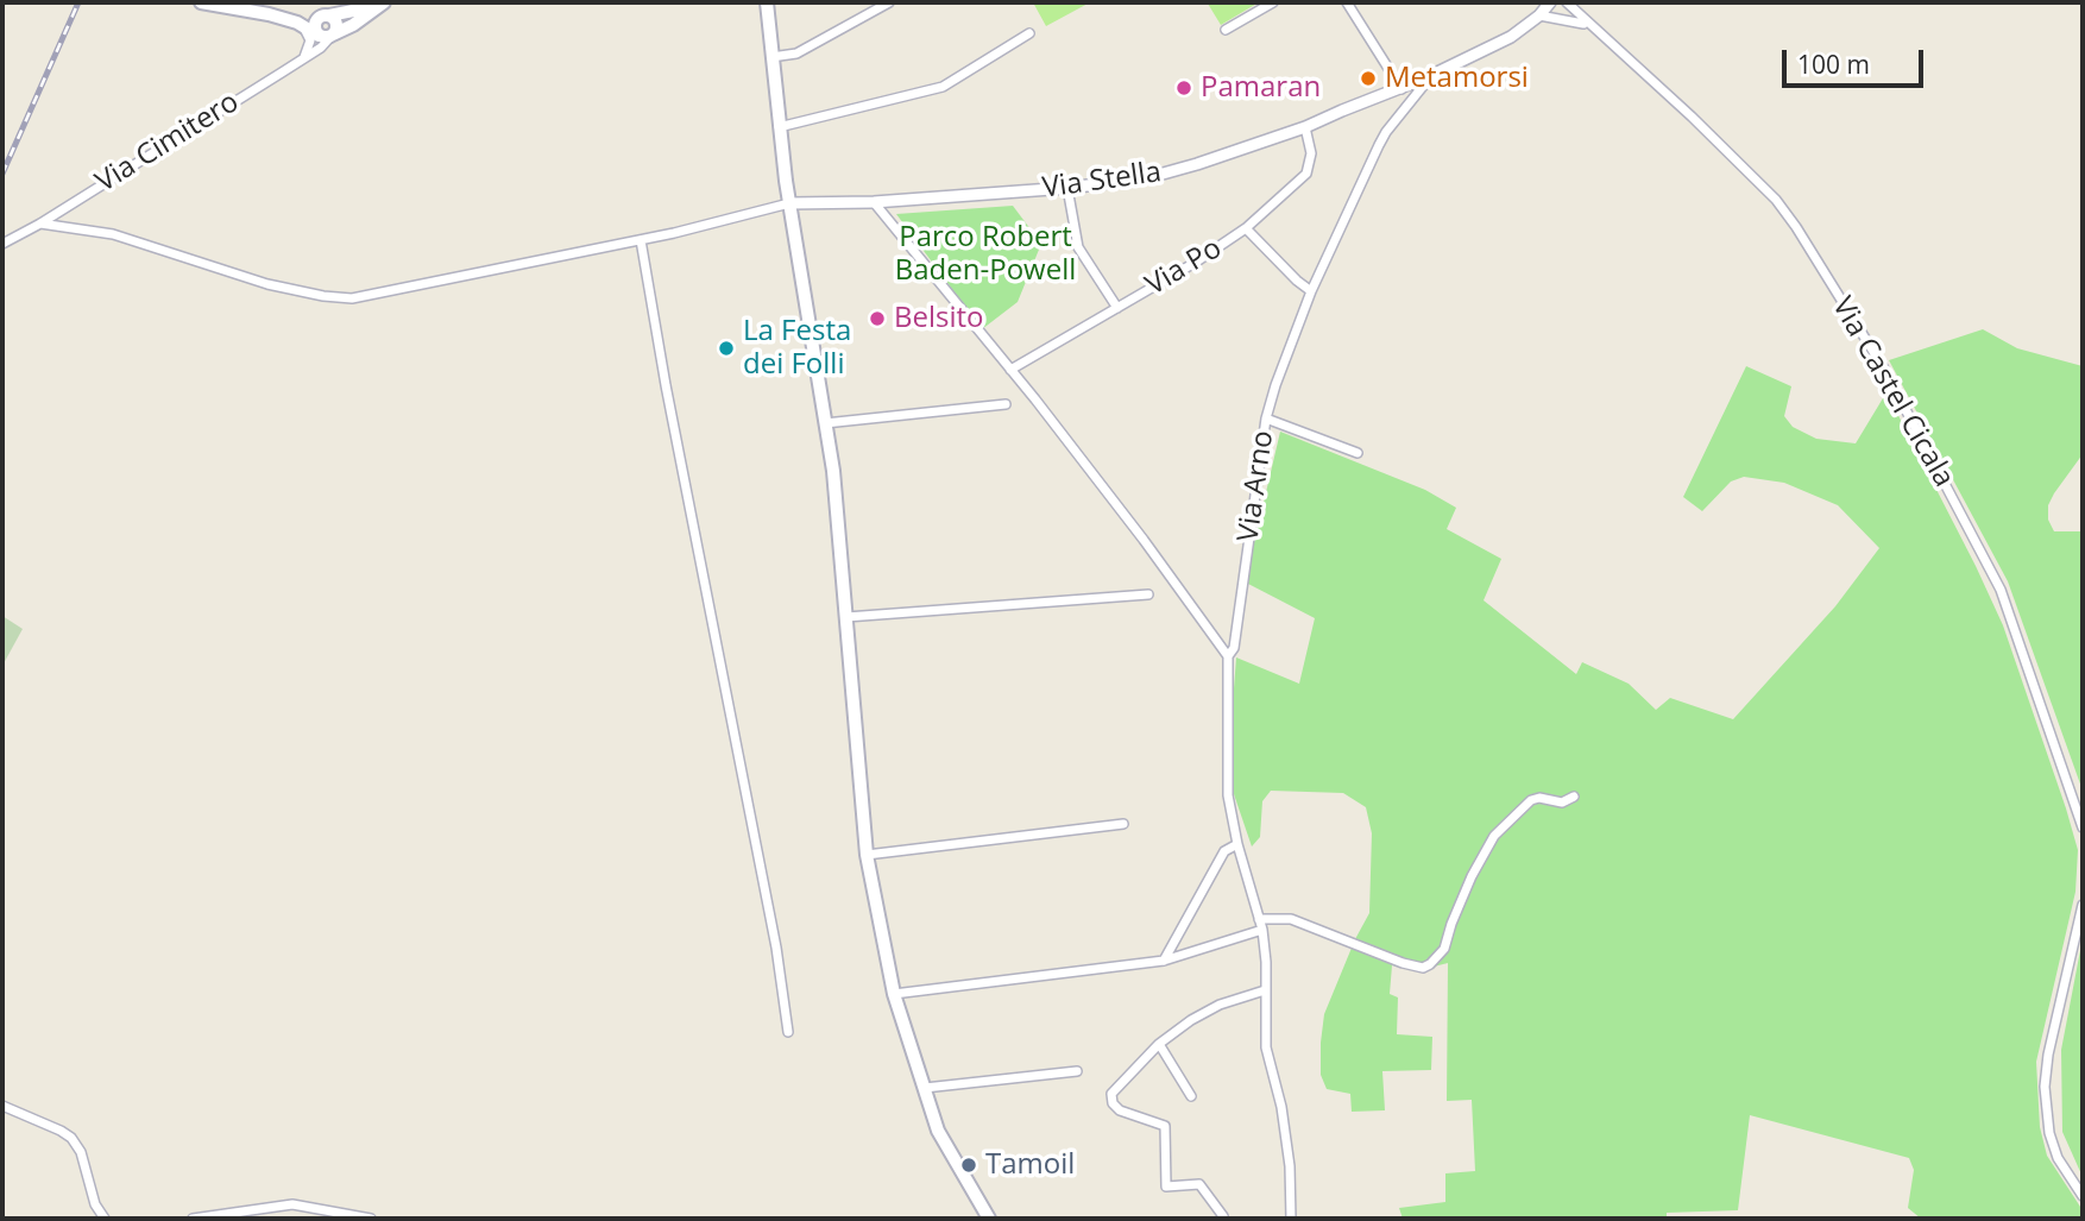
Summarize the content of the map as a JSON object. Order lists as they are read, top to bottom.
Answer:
{
  "streets": {
    "street": [
      "Via Cimitero",
      "Via Stella",
      "Via Po",
      "Via Castel Cicala",
      "Via Arno"
    ]
  },
  "crossings": [
    ["Via Stella", "Via Po"],
    ["Via Stella", "Via Arno"]
  ],
  "parks": ["Parco Robert Baden-Powell"],
  "places": [
    "Metamorsi",
    "Pamaran",
    "Belsito",
    "La Festa dei Folli",
    "Tamoil"
  ],
  "scale_bar": "100 m"
}
